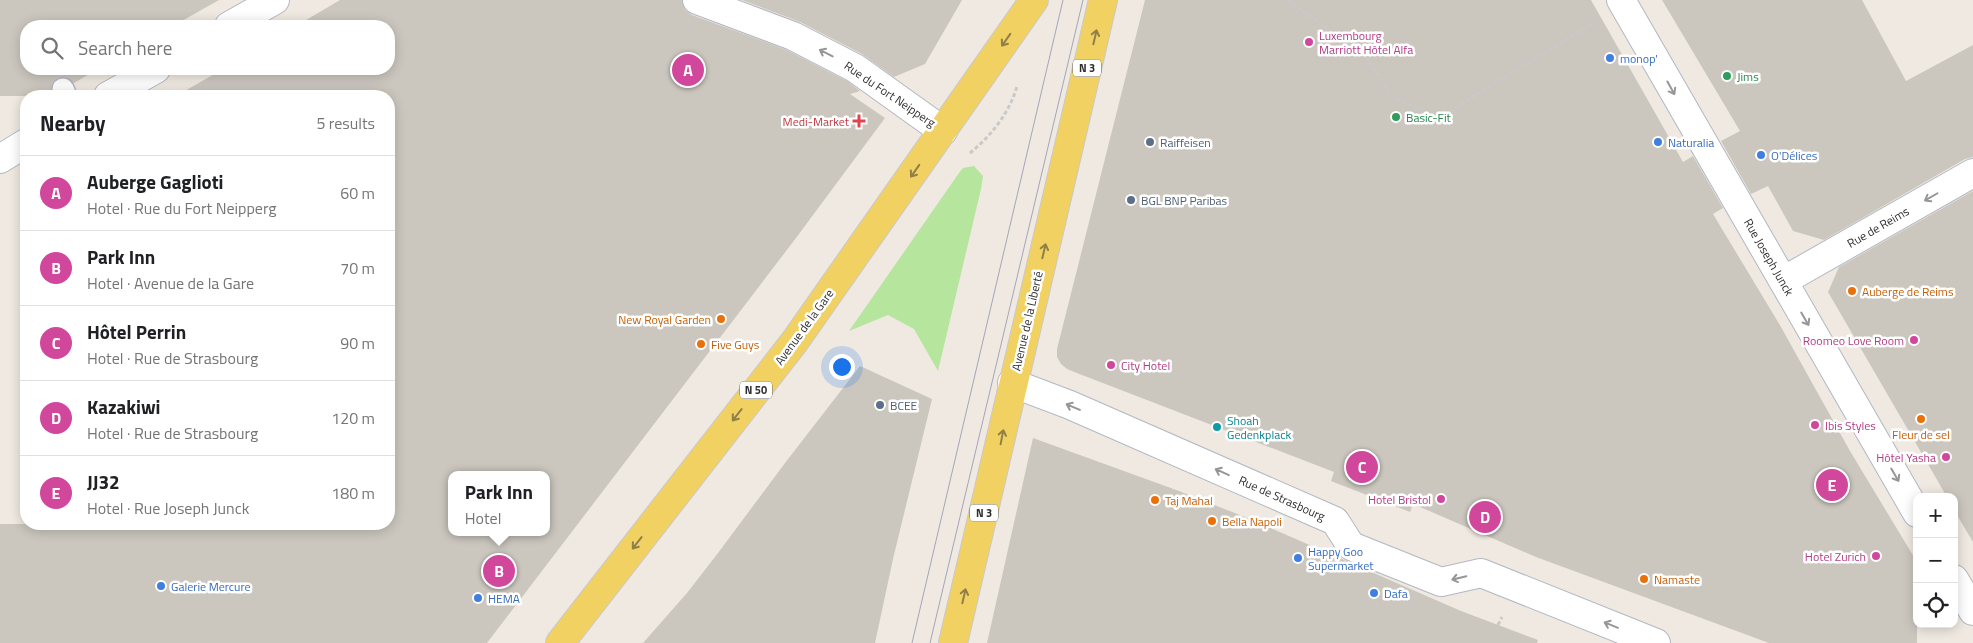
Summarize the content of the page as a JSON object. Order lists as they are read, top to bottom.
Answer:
{
  "streets": {
    "main road": [
      "N 3",
      "Avenue de la Liberté",
      "Avenue de la Gare",
      "N 50"
    ],
    "street": [
      "Rue du Fort Neipperg",
      "Rue de Reims",
      "Rue Joseph Junck",
      "Rue de Strasbourg"
    ]
  },
  "crossings": [
    ["Rue du Fort Neipperg", "Avenue de la Gare"],
    ["Rue de Reims", "Rue Joseph Junck"],
    ["Avenue de la Liberté", "Rue de Strasbourg"]
  ],
  "one_way": [
    "Rue du Fort Neipperg",
    "Rue de Reims",
    "Rue Joseph Junck",
    "Avenue de la Liberté",
    "Avenue de la Gare",
    "Rue de Strasbourg"
  ],
  "places": {
    "other": [
      "Luxembourg Marriott Hôtel Alfa",
      "monop'",
      "Jims",
      "Basic-Fit",
      "Raiffeisen",
      "Naturalia",
      "O'Délices",
      "BGL BNP Paribas",
      "Auberge de Reims",
      "New Royal Garden",
      "Roomeo Love Room",
      "Five Guys",
      "City Hotel",
      "BCEE",
      "Fleur de sel",
      "Ibis Styles",
      "Shoah Gedenkplack",
      "Hôtel Yasha",
      "Hotel Bristol",
      "Taj Mahal",
      "Bella Napoli",
      "Hotel Zurich",
      "Happy Goo Supermarket",
      "Namaste",
      "Galerie Mercure",
      "Dafa",
      "HEMA"
    ],
    "health": ["Medi-Market"]
  },
  "page": {
    "search": "Search here",
    "pins": [
      "A",
      "C",
      "E",
      "D",
      "B"
    ],
    "heading": ["Nearby", "5 results"],
    "list": [
      {
        "mark": "A",
        "name": "Auberge Gaglioti",
        "note": "Hotel · Rue du Fort Neipperg",
        "value": "60 m"
      },
      {
        "mark": "B",
        "name": "Park Inn",
        "note": "Hotel · Avenue de la Gare",
        "value": "70 m"
      },
      {
        "mark": "C",
        "name": "Hôtel Perrin",
        "note": "Hotel · Rue de Strasbourg",
        "value": "90 m"
      },
      {
        "mark": "D",
        "name": "Kazakiwi",
        "note": "Hotel · Rue de Strasbourg",
        "value": "120 m"
      },
      {
        "mark": "E",
        "name": "JJ32",
        "note": "Hotel · Rue Joseph Junck",
        "value": "180 m"
      }
    ],
    "popup": ["Park Inn", "Hotel"],
    "map_buttons": ["+", "−"]
  }
}
